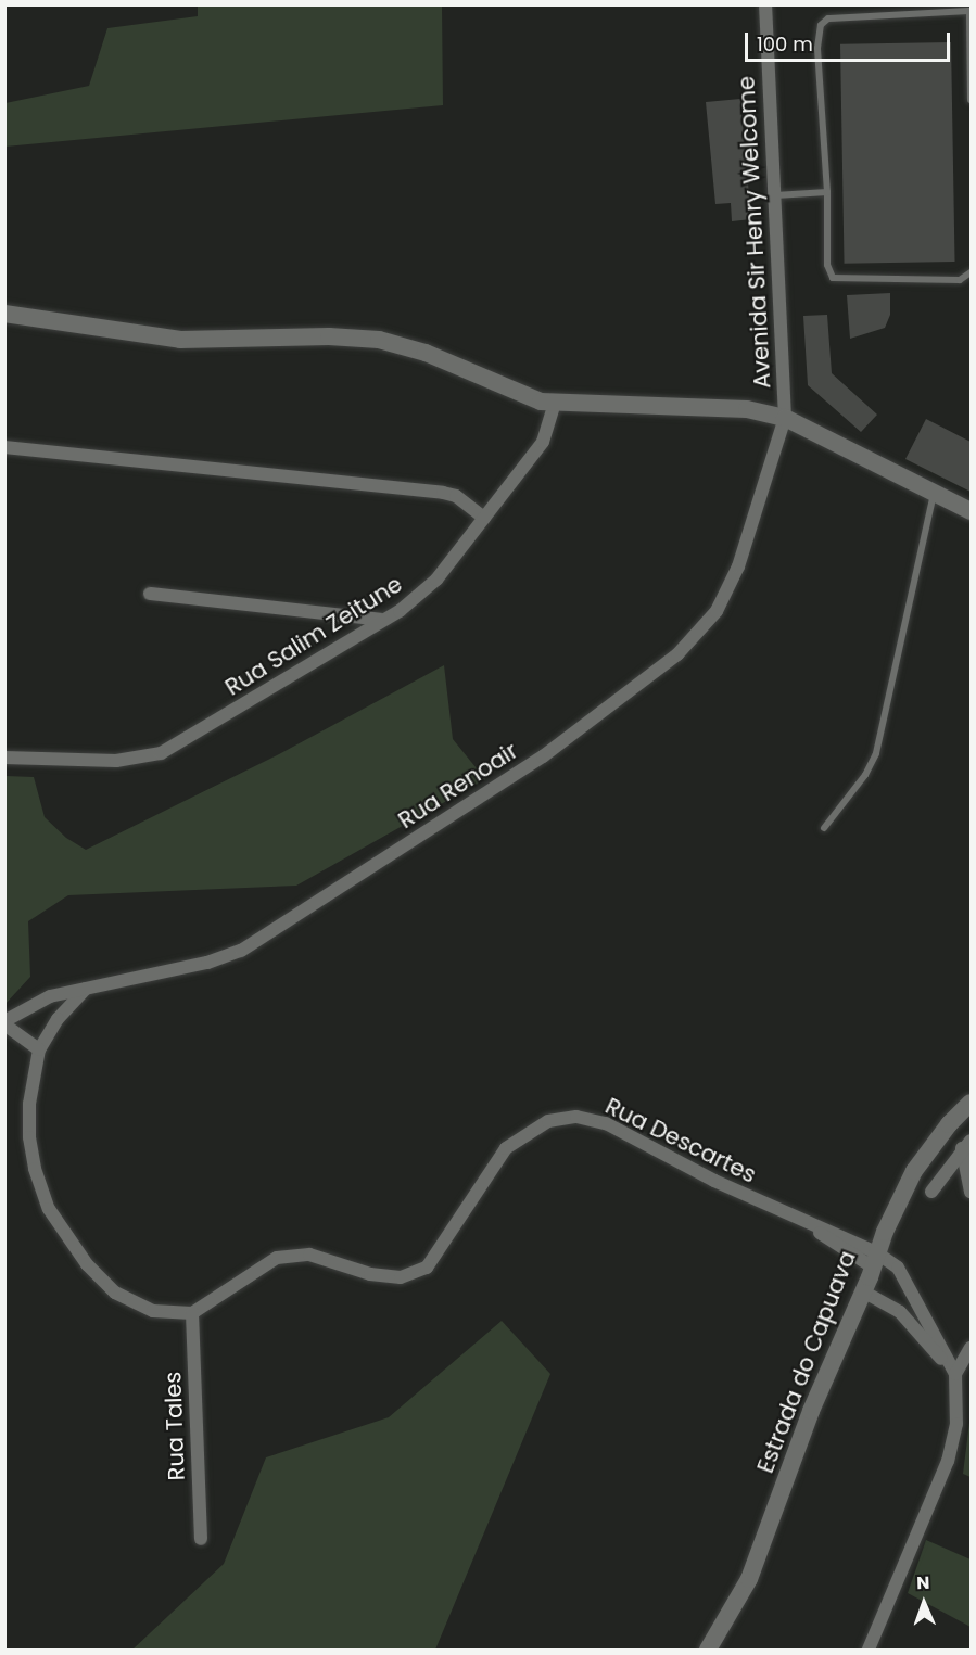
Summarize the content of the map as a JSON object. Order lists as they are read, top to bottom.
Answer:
{
  "streets": {
    "street": [
      "Avenida Sir Henry Welcome",
      "Rua Salim Zeitune",
      "Rua Renoair",
      "Rua Descartes",
      "Estrada do Capuava",
      "Rua Tales"
    ]
  },
  "crossings": [
    ["Avenida Sir Henry Welcome", "Rua Renoair"],
    ["Rua Descartes", "Estrada do Capuava"],
    ["Rua Descartes", "Rua Tales"]
  ],
  "scale_bar": "100 m",
  "north": "top"
}
